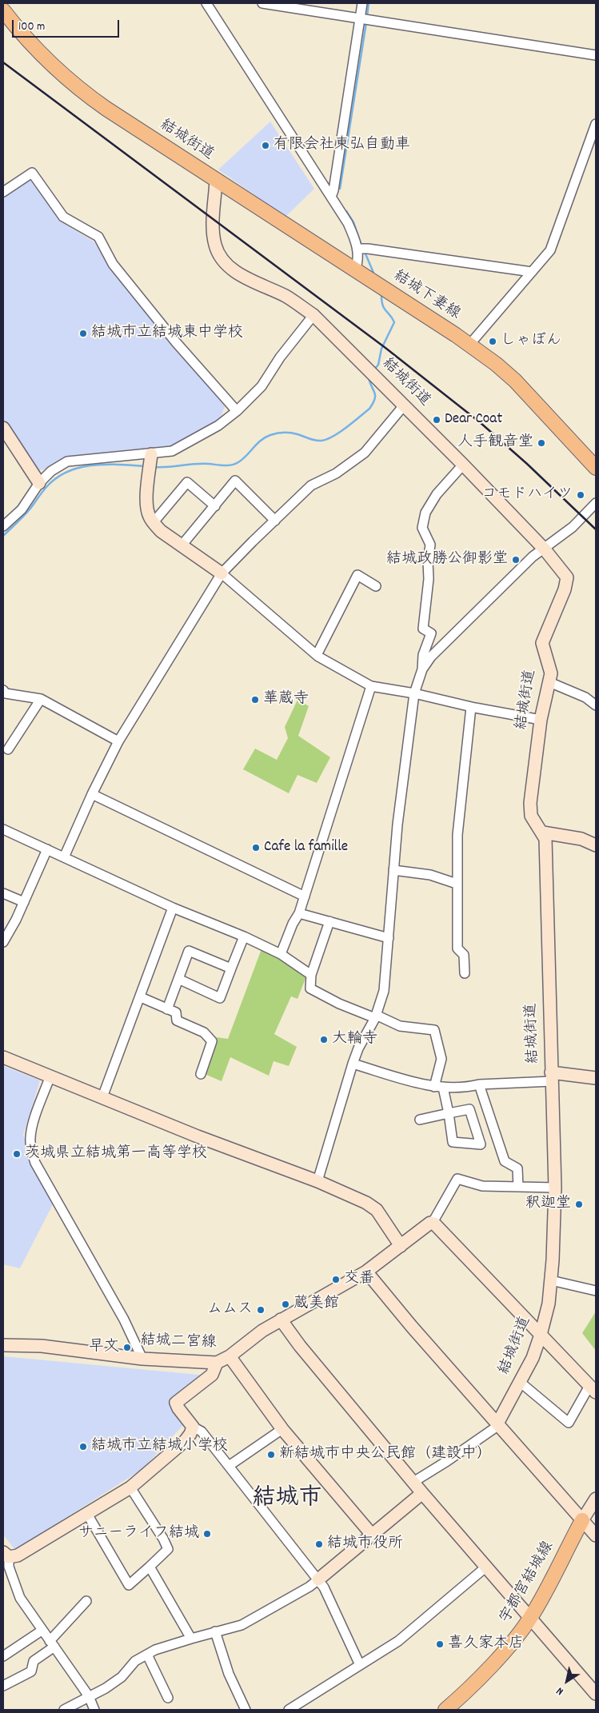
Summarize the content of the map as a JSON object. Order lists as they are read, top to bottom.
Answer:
{
  "streets": {
    "main road": ["結城街道", "結城下妻線", "宇都宮結城線"],
    "street": ["結城二宮線"]
  },
  "crossings": [
    ["結城街道", "結城下妻線"]
  ],
  "districts": ["結城市"],
  "places": [
    "有限会社東弘自動車",
    "結城市立結城東中学校",
    "しゃぼん",
    "Dear Coat",
    "人手観音堂",
    "コモドハイツ",
    "結城政勝公御影堂",
    "華蔵寺",
    "Cafe la famille",
    "大輪寺",
    "茨城県立結城第一高等学校",
    "釈迦堂",
    "交番",
    "蔵美館",
    "ムムス",
    "早文",
    "結城市立結城小学校",
    "新結城市中央公民館（建設中）",
    "サニーライフ結城",
    "結城市役所",
    "喜久家本店"
  ],
  "scale_bar": "100 m",
  "north": "bottom left"
}
